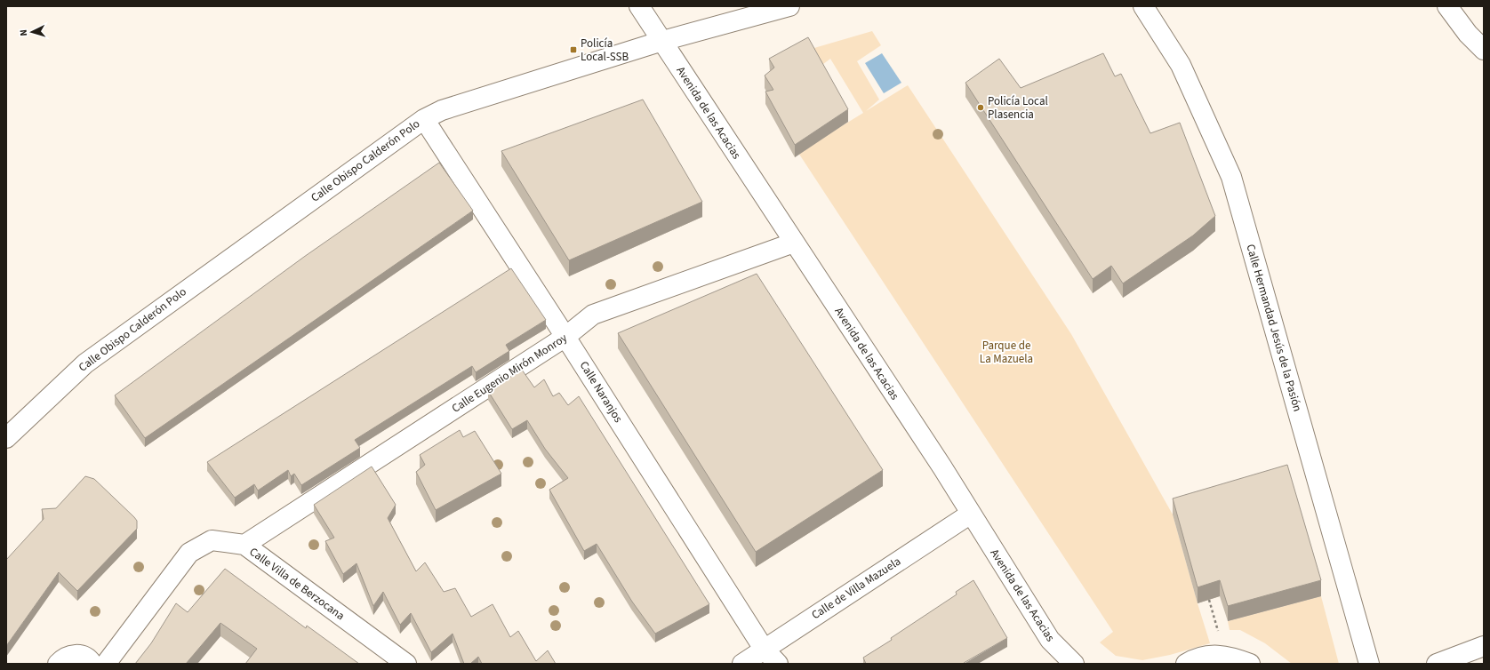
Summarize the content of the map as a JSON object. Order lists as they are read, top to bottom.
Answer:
{
  "streets": {
    "street": [
      "Avenida de las Acacias",
      "Calle Obispo Calderón Polo",
      "Calle Hermandad Jesús de la Pasión",
      "Calle Eugenio Mirón Monroy",
      "Calle Naranjos",
      "Calle Villa de Berzocana",
      "Calle de Villa Mazuela"
    ]
  },
  "crossings": [
    ["Avenida de las Acacias", "Calle Obispo Calderón Polo"],
    ["Avenida de las Acacias", "Calle Eugenio Mirón Monroy"],
    ["Avenida de las Acacias", "Calle de Villa Mazuela"],
    ["Calle Obispo Calderón Polo", "Calle Naranjos"],
    ["Calle Eugenio Mirón Monroy", "Calle Naranjos"],
    ["Calle Eugenio Mirón Monroy", "Calle Villa de Berzocana"],
    ["Calle Naranjos", "Calle de Villa Mazuela"]
  ],
  "parks": ["Parque de La Mazuela"],
  "places": {
    "transit": ["Policía Local-SSB"],
    "other": ["Policía Local Plasencia"]
  },
  "north": "left"
}
